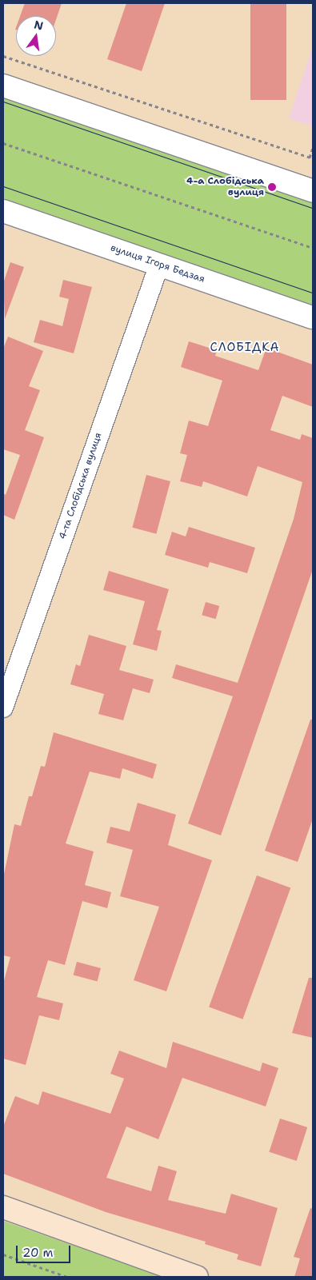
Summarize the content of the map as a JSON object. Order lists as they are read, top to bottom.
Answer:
{
  "streets": {
    "street": ["вулиця Ігоря Бедзая", "4-та Слобідська вулиця"]
  },
  "crossings": [
    ["вулиця Ігоря Бедзая", "4-та Слобідська вулиця"]
  ],
  "districts": ["СЛОБІДКА"],
  "places": ["4-а Слобідська вулиця"],
  "scale_bar": "20 m",
  "north": "top"
}
